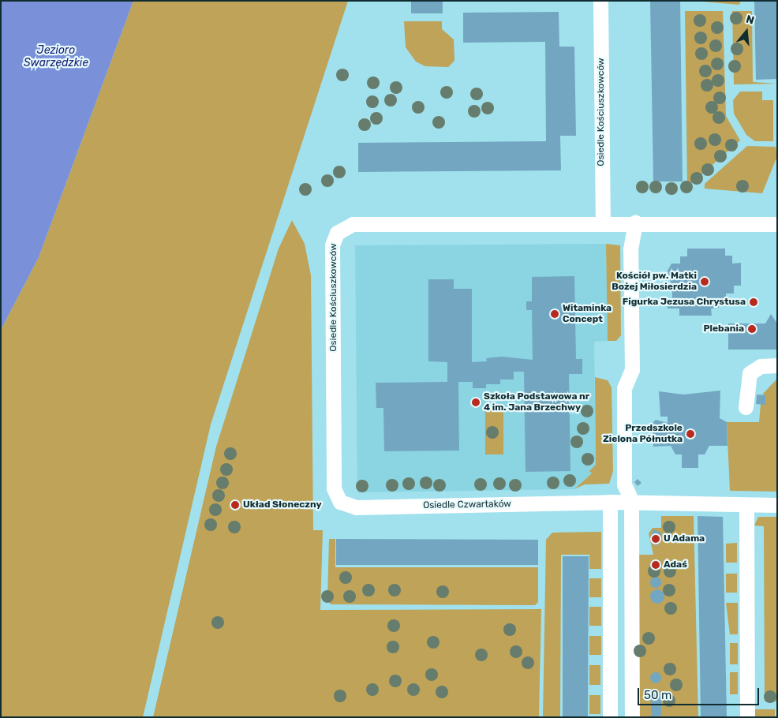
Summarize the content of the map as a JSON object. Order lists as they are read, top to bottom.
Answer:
{
  "streets": {
    "street": ["Osiedle Kościuszkowców", "Osiedle Czwartaków"]
  },
  "crossings": [
    ["Osiedle Kościuszkowców", "Osiedle Czwartaków"]
  ],
  "water": ["Jezioro Swarzędzkie"],
  "places": [
    "Kościół pw. Matki Bożej Miłosierdzia",
    "Figurka Jezusa Chrystusa",
    "Witaminka Concept",
    "Plebania",
    "Szkoła Podstawowa nr 4 im. Jana Brzechwy",
    "Przedszkole Zielona Półnutka",
    "Układ Słoneczny",
    "U Adama",
    "Adaś"
  ],
  "scale_bar": "50 m",
  "north": "top"
}
